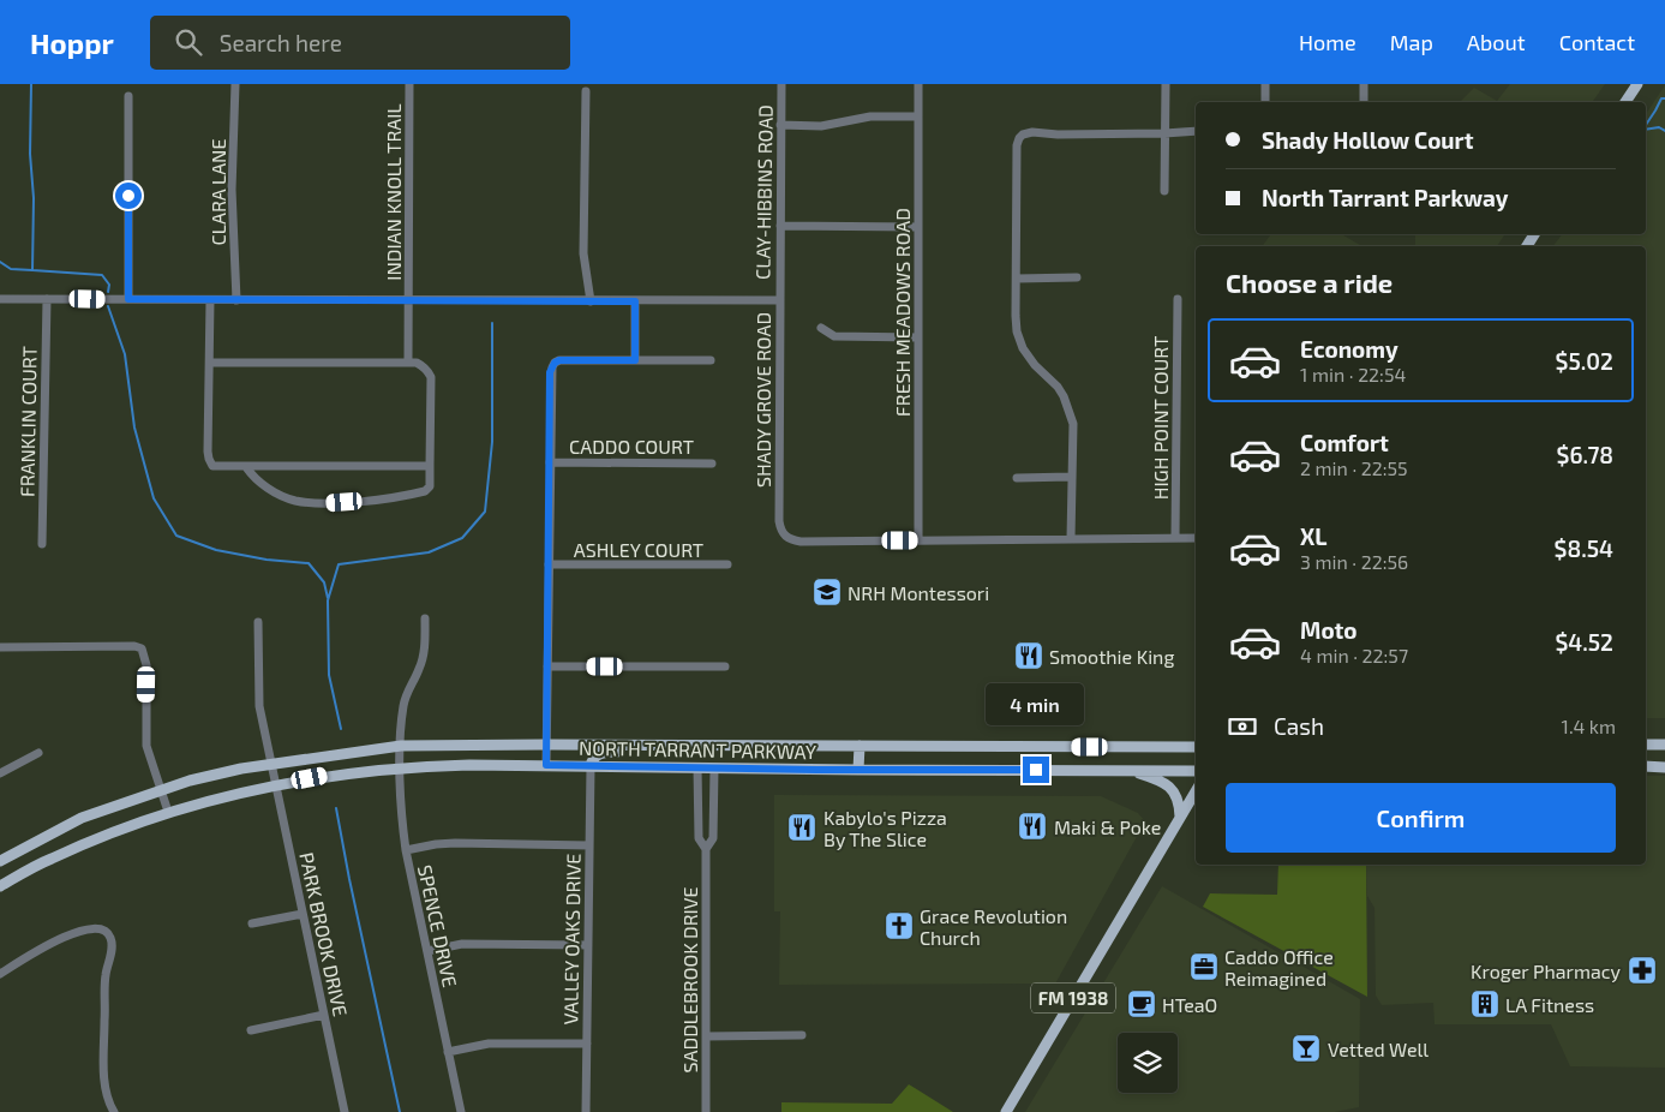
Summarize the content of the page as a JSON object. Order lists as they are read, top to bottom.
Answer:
{
  "streets": {
    "main road": ["NORTH TARRANT PARKWAY", "FM 1938"],
    "street": [
      "CLARA LANE",
      "INDIAN KNOLL TRAIL",
      "CLAY-HIBBINS ROAD",
      "FRESH MEADOWS ROAD",
      "SHADY GROVE ROAD",
      "HIGH POINT COURT",
      "FRANKLIN COURT",
      "CADDO COURT",
      "ASHLEY COURT",
      "SPENCE DRIVE",
      "PARK BROOK DRIVE",
      "VALLEY OAKS DRIVE",
      "SADDLEBROOK DRIVE"
    ]
  },
  "crossings": [
    ["CLARA LANE", "SHADY GROVE ROAD"],
    ["INDIAN KNOLL TRAIL", "SHADY GROVE ROAD"],
    ["CLAY-HIBBINS ROAD", "SHADY GROVE ROAD"],
    ["FRESH MEADOWS ROAD", "SHADY GROVE ROAD"],
    ["SHADY GROVE ROAD", "HIGH POINT COURT"],
    ["SHADY GROVE ROAD", "FRANKLIN COURT"],
    ["NORTH TARRANT PARKWAY", "SPENCE DRIVE"],
    ["NORTH TARRANT PARKWAY", "PARK BROOK DRIVE"],
    ["NORTH TARRANT PARKWAY", "VALLEY OAKS DRIVE"],
    ["NORTH TARRANT PARKWAY", "SADDLEBROOK DRIVE"]
  ],
  "places": {
    "school or university": ["NRH Montessori"],
    "restaurant": ["Smoothie King", "Maki & Poke", "Kabylo's Pizza By The Slice"],
    "church": ["Grace Revolution Church"],
    "office": ["Caddo Office Reimagined"],
    "pharmacy": ["Kroger Pharmacy"],
    "cafe": ["HTeaO"],
    "building": ["LA Fitness"],
    "bar": ["Vetted Well"]
  },
  "page": {
    "header": "Hoppr",
    "search": "Search here",
    "nav": [
      "Home",
      "Map",
      "About",
      "Contact"
    ],
    "banner": ["Shady Hollow Court", "North Tarrant Parkway"],
    "heading": "Choose a ride",
    "list": [
      {
        "name": "Economy",
        "note": "1 min · 22:54",
        "value": "$5.02"
      },
      {
        "name": "Comfort",
        "note": "2 min · 22:55",
        "value": "$6.78"
      },
      {
        "name": "XL",
        "note": "3 min · 22:56",
        "value": "$8.54"
      },
      {
        "name": "Moto",
        "note": "4 min · 22:57",
        "value": "$4.52"
      }
    ],
    "bubble": "4 min",
    "pay": ["Cash", "1.4 km"],
    "buttons": "Confirm"
  }
}
